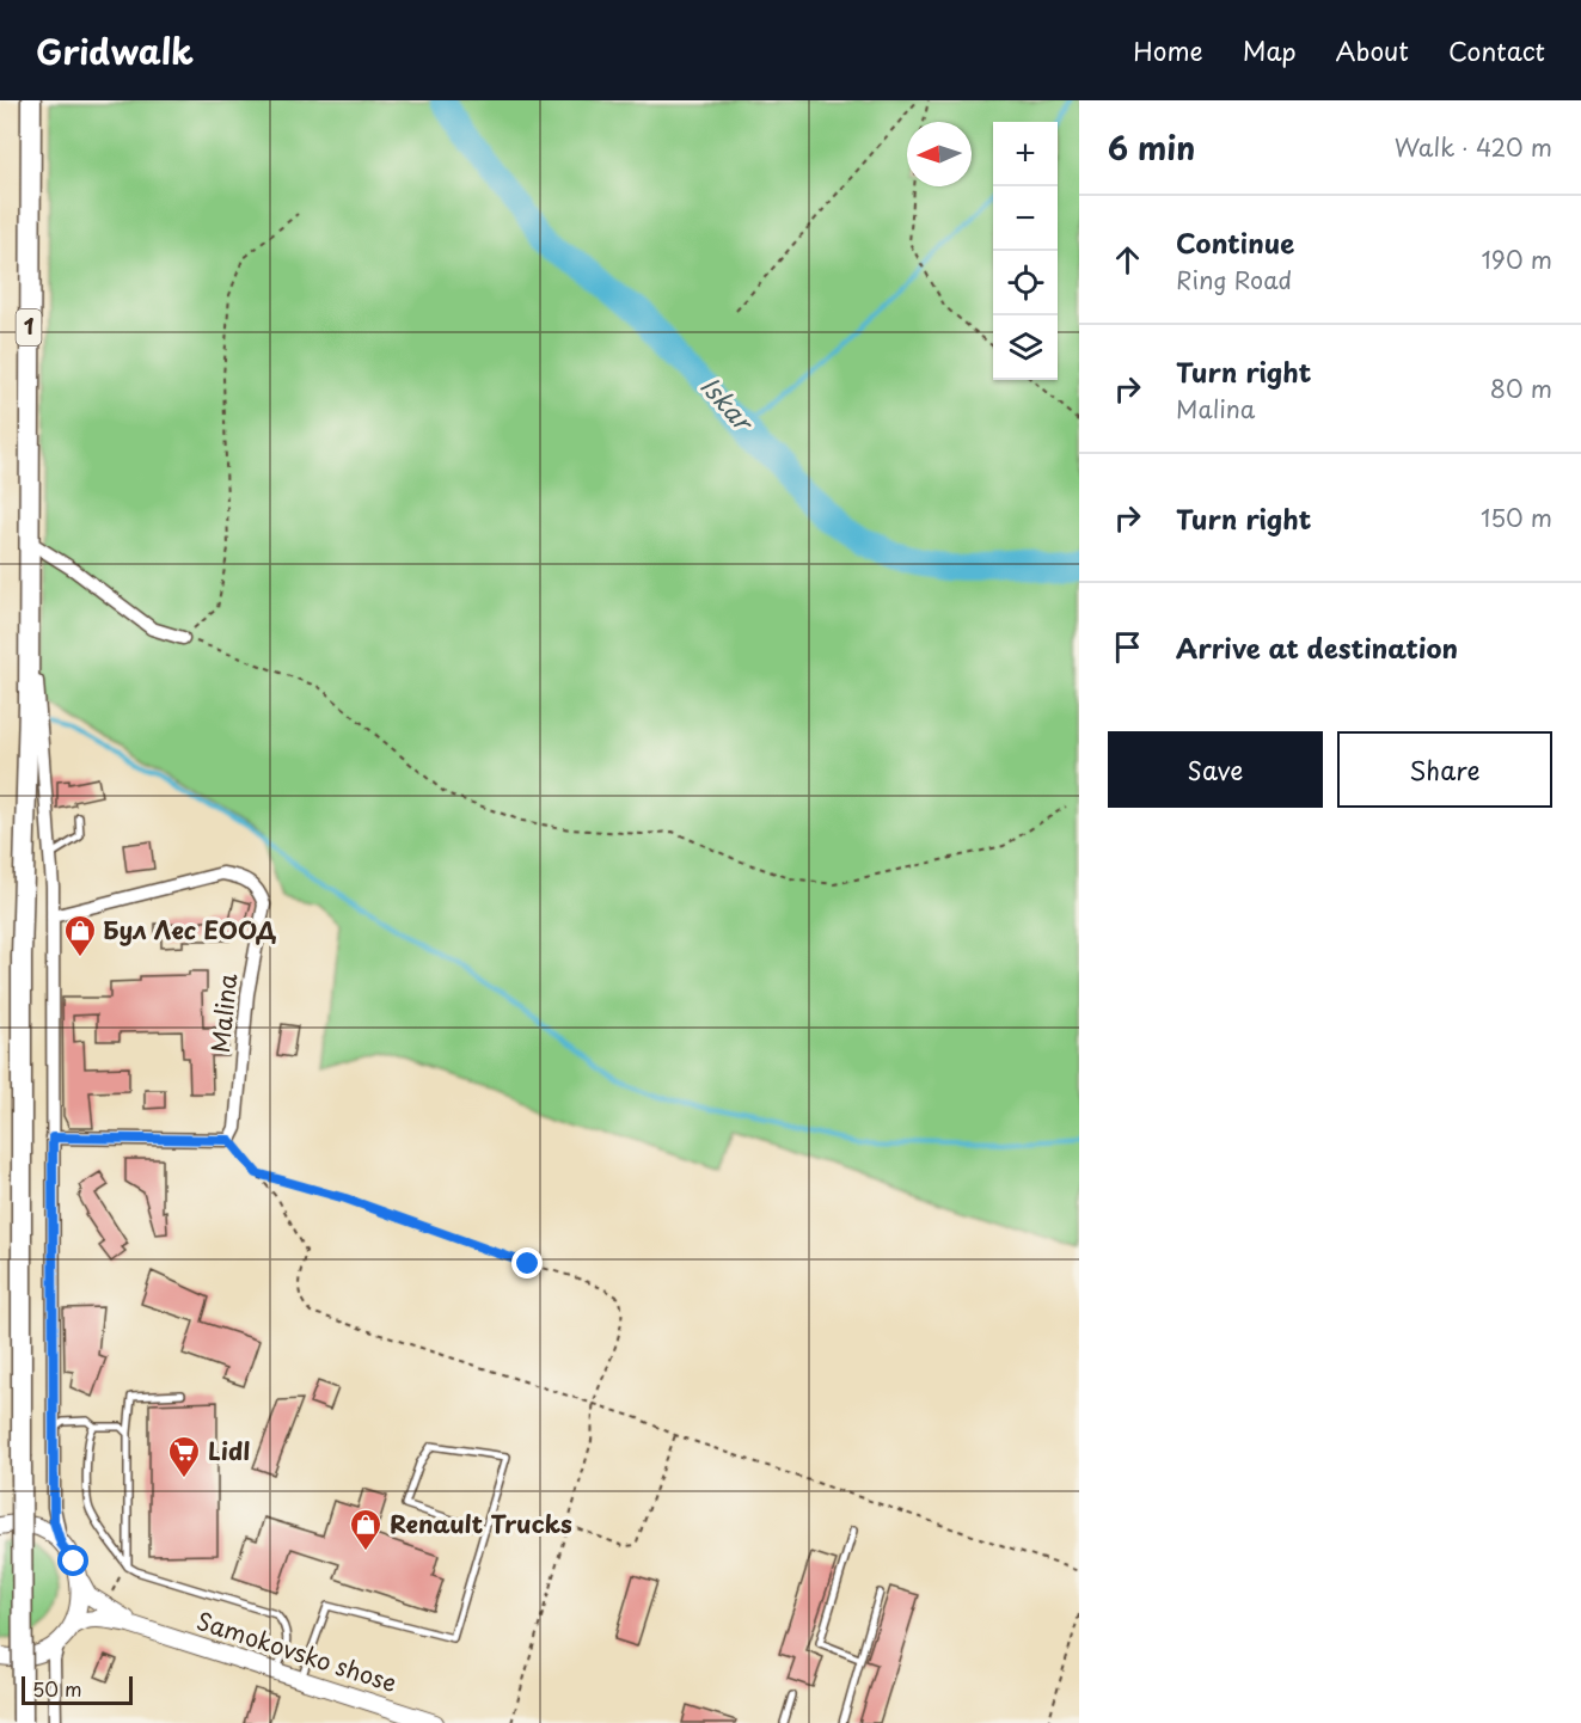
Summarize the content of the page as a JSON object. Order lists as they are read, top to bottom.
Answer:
{
  "streets": {
    "highway": ["1"],
    "main road": ["Samokovsko shose"],
    "street": ["Malina"]
  },
  "water": ["Iskar"],
  "places": {
    "shop": ["Бул Лес ЕООД", "Renault Trucks"],
    "supermarket": ["Lidl"]
  },
  "scale_bar": "50 m",
  "north": "left",
  "page": {
    "header": "Gridwalk",
    "nav": [
      "Home",
      "Map",
      "About",
      "Contact"
    ],
    "heading": ["6 min", "Walk · 420 m"],
    "map_buttons": ["+", "−"],
    "list": [
      ["Continue", "Ring Road", "190 m"],
      ["Turn right", "Malina", "80 m"],
      ["Turn right", "150 m"],
      "Arrive at destination"
    ],
    "buttons": ["Save", "Share"],
    "scale": "50 m"
  }
}
